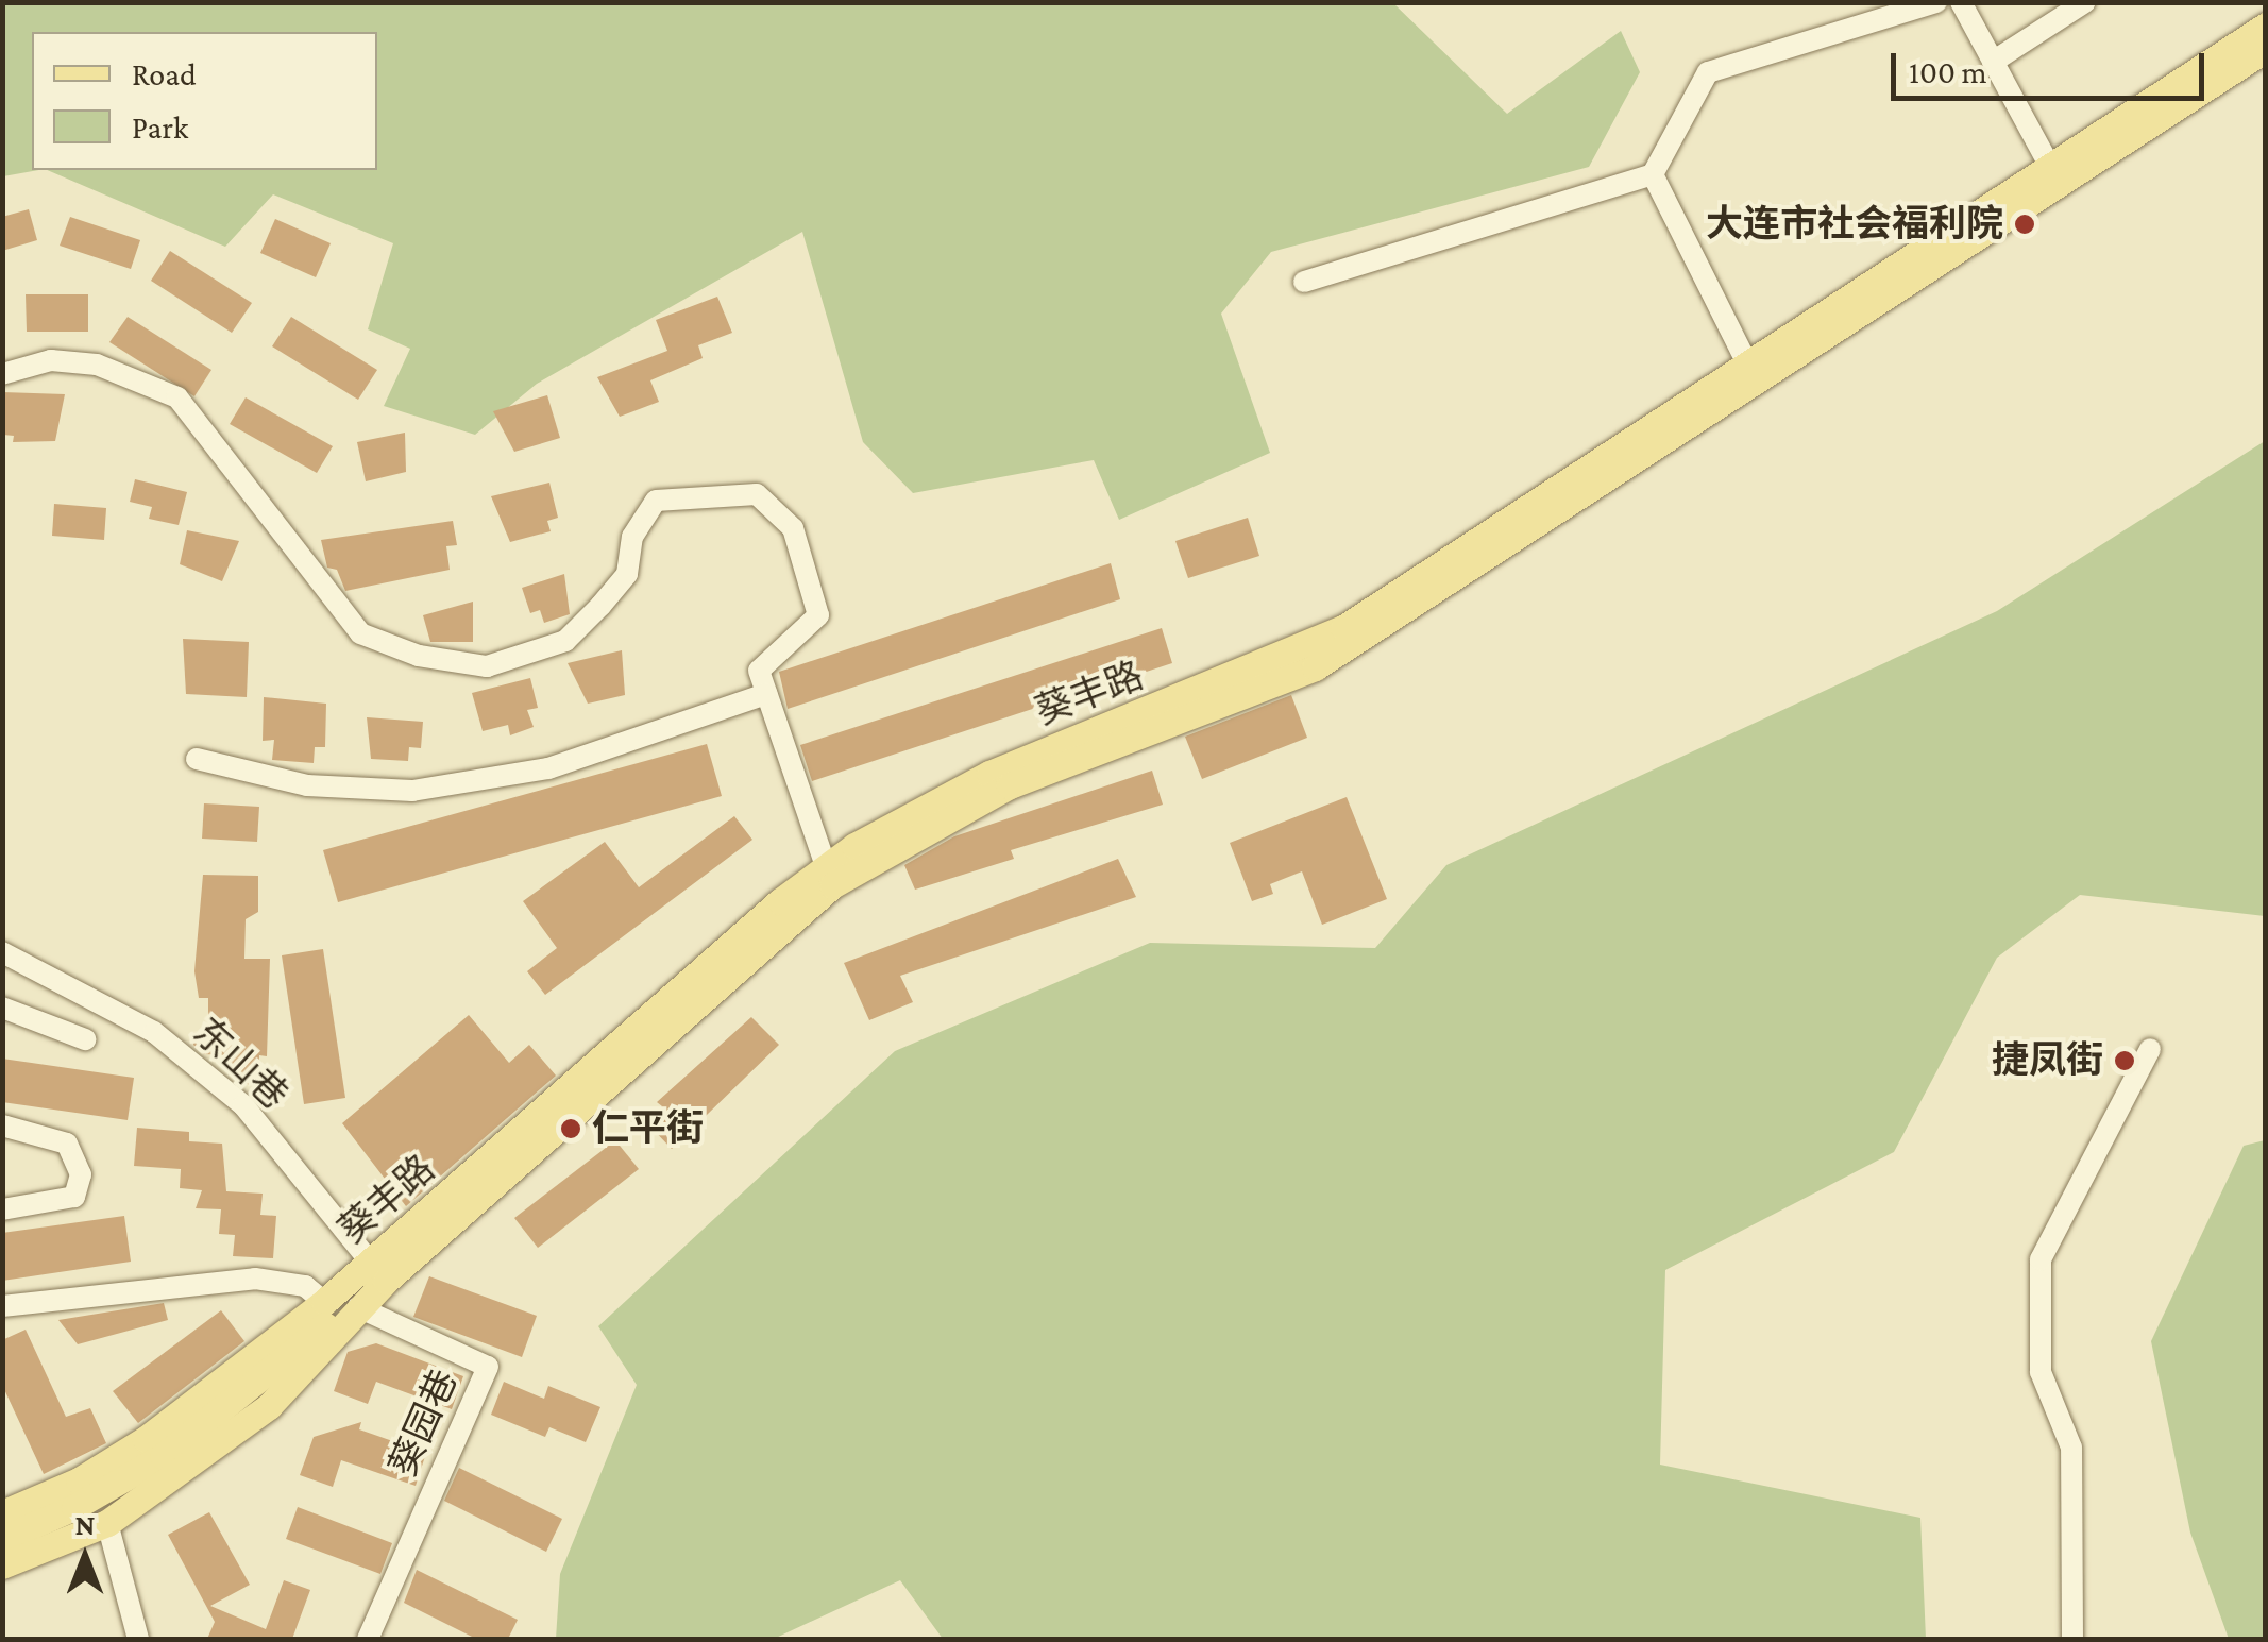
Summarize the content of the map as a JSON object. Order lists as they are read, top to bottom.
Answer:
{
  "streets": {
    "main road": ["葵丰路"],
    "street": ["东山巷", "葵园巷"]
  },
  "crossings": [
    ["葵丰路", "东山巷"],
    ["葵丰路", "葵园巷"]
  ],
  "places": ["大连市社会福利院", "捷凤街", "仁平街"],
  "legend": ["Road", "Park"],
  "scale_bar": "100 m",
  "north": "top"
}
